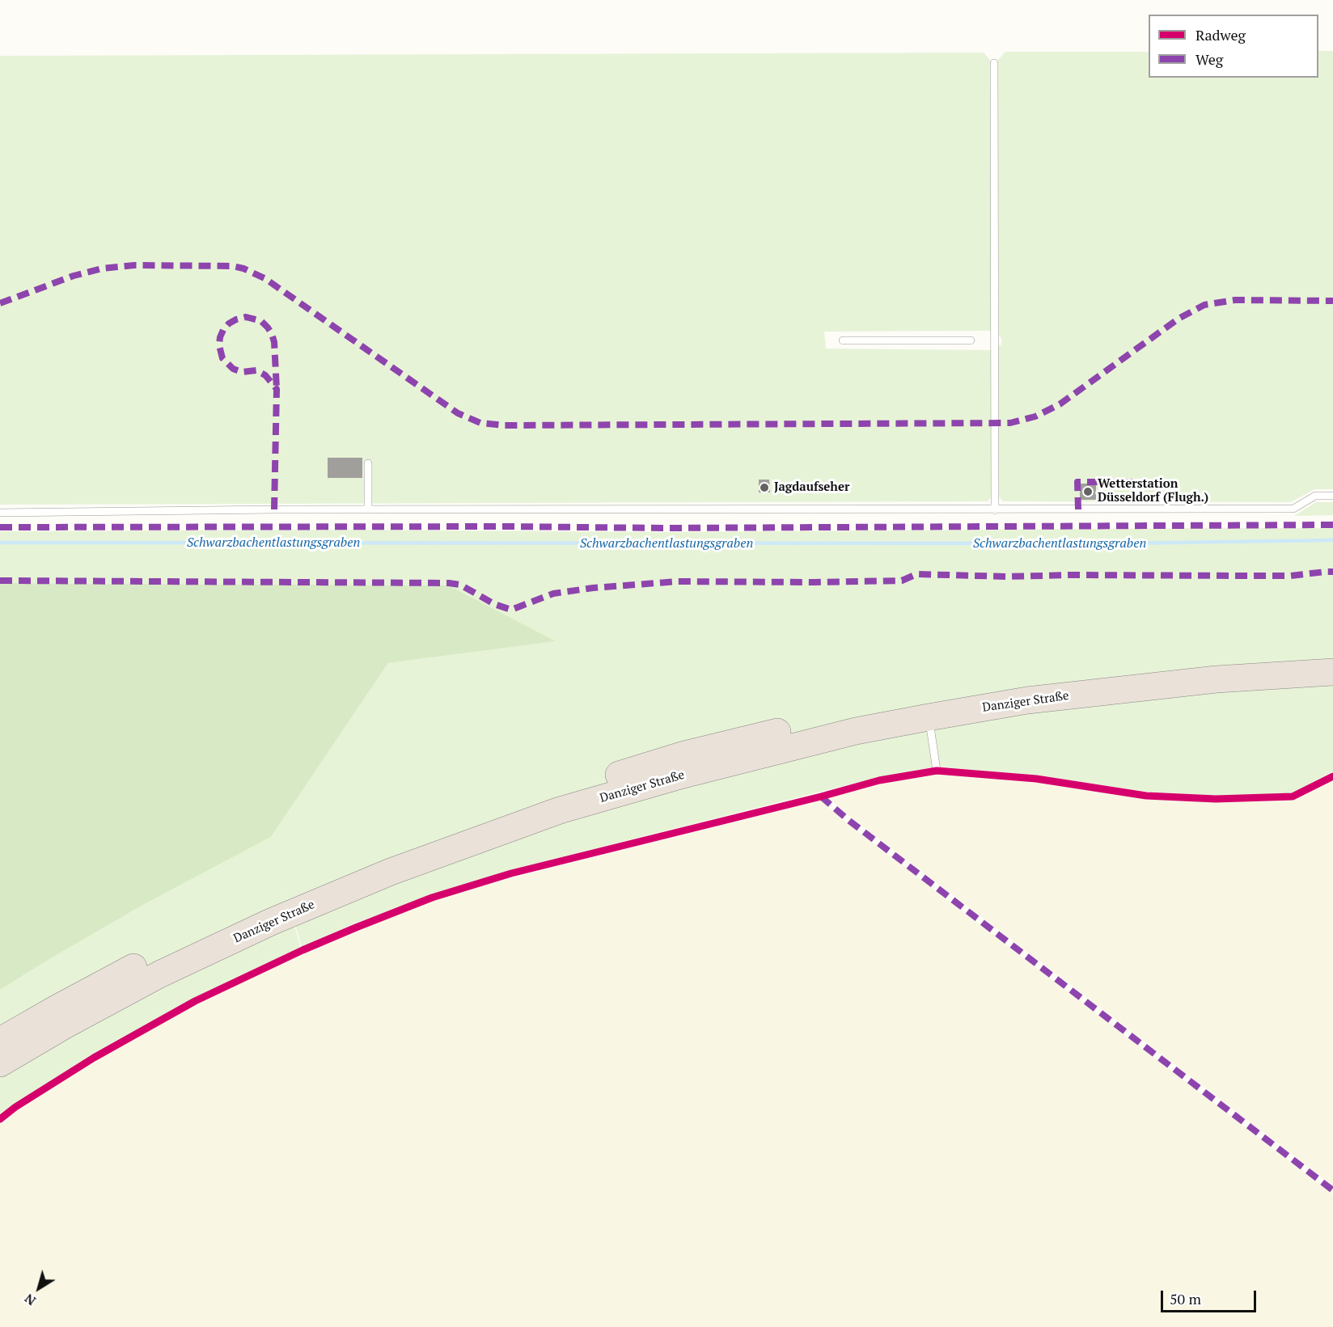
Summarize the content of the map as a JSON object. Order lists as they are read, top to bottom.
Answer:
{
  "streets": {
    "highway": ["Danziger Straße"]
  },
  "water": ["Schwarzbachentlastungsgraben"],
  "places": ["Jagdaufseher", "Wetterstation Düsseldorf (Flugh.)"],
  "legend": ["Radweg", "Weg"],
  "scale_bar": "50 m",
  "north": "bottom left"
}
